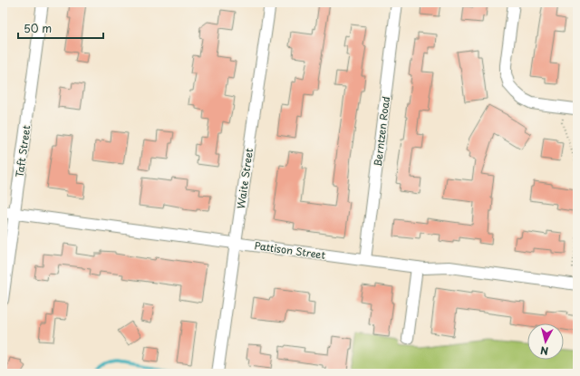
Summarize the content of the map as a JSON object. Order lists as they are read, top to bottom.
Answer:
{
  "streets": {
    "street": [
      "Berntzen Road",
      "Taft Street",
      "Waite Street",
      "Pattison Street"
    ]
  },
  "crossings": [
    ["Berntzen Road", "Pattison Street"],
    ["Taft Street", "Pattison Street"],
    ["Waite Street", "Pattison Street"]
  ],
  "scale_bar": "50 m",
  "north": "bottom"
}
